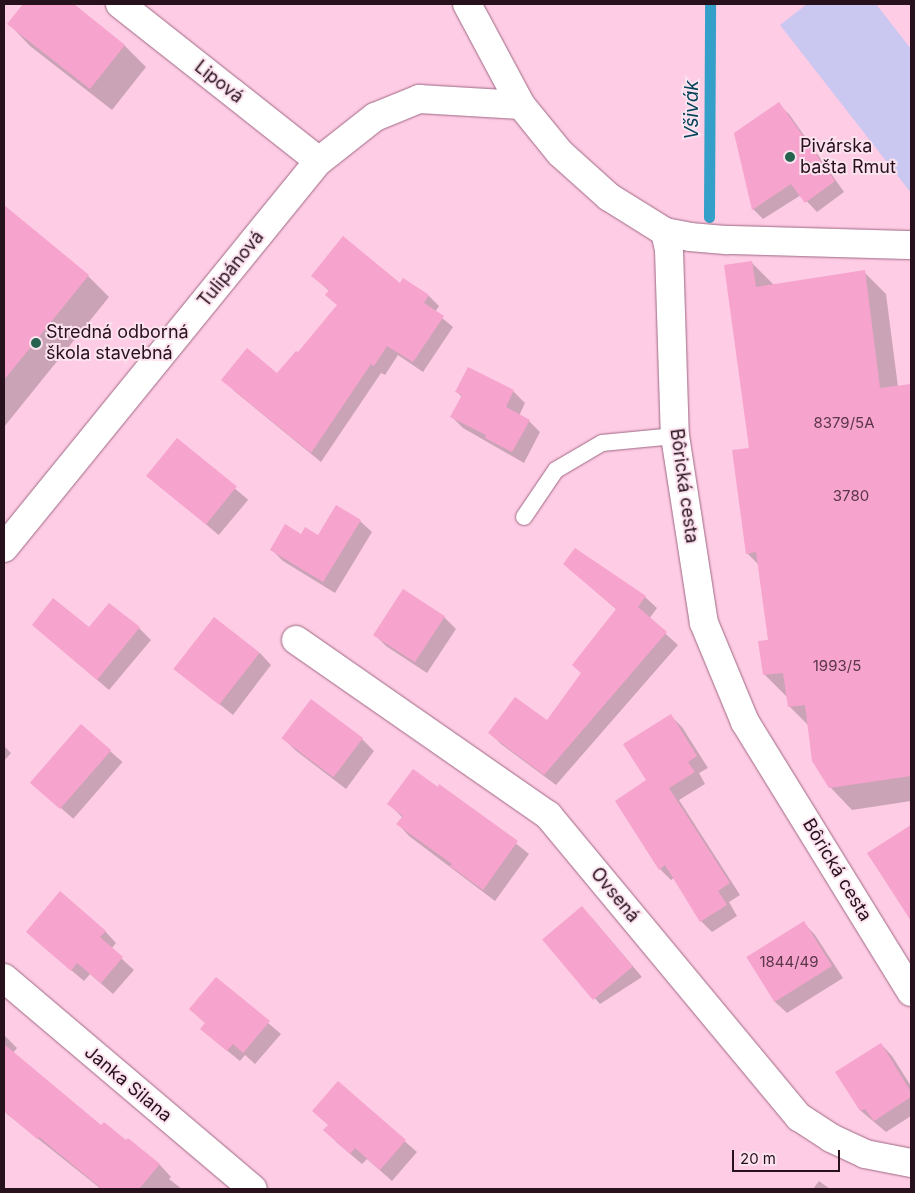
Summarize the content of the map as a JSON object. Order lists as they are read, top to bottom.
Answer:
{
  "streets": {
    "street": [
      "Lipová",
      "Tulipánová",
      "Bôrická cesta",
      "Ovsená",
      "Janka Silana"
    ]
  },
  "crossings": [
    ["Lipová", "Tulipánová"]
  ],
  "water": ["Všivák"],
  "places": ["Pivárska bašta Rmut", "Stredná odborná škola stavebná"],
  "house_numbers": [
    "8379/5A",
    "3780",
    "1993/5",
    "1844/49"
  ],
  "scale_bar": "20 m"
}
